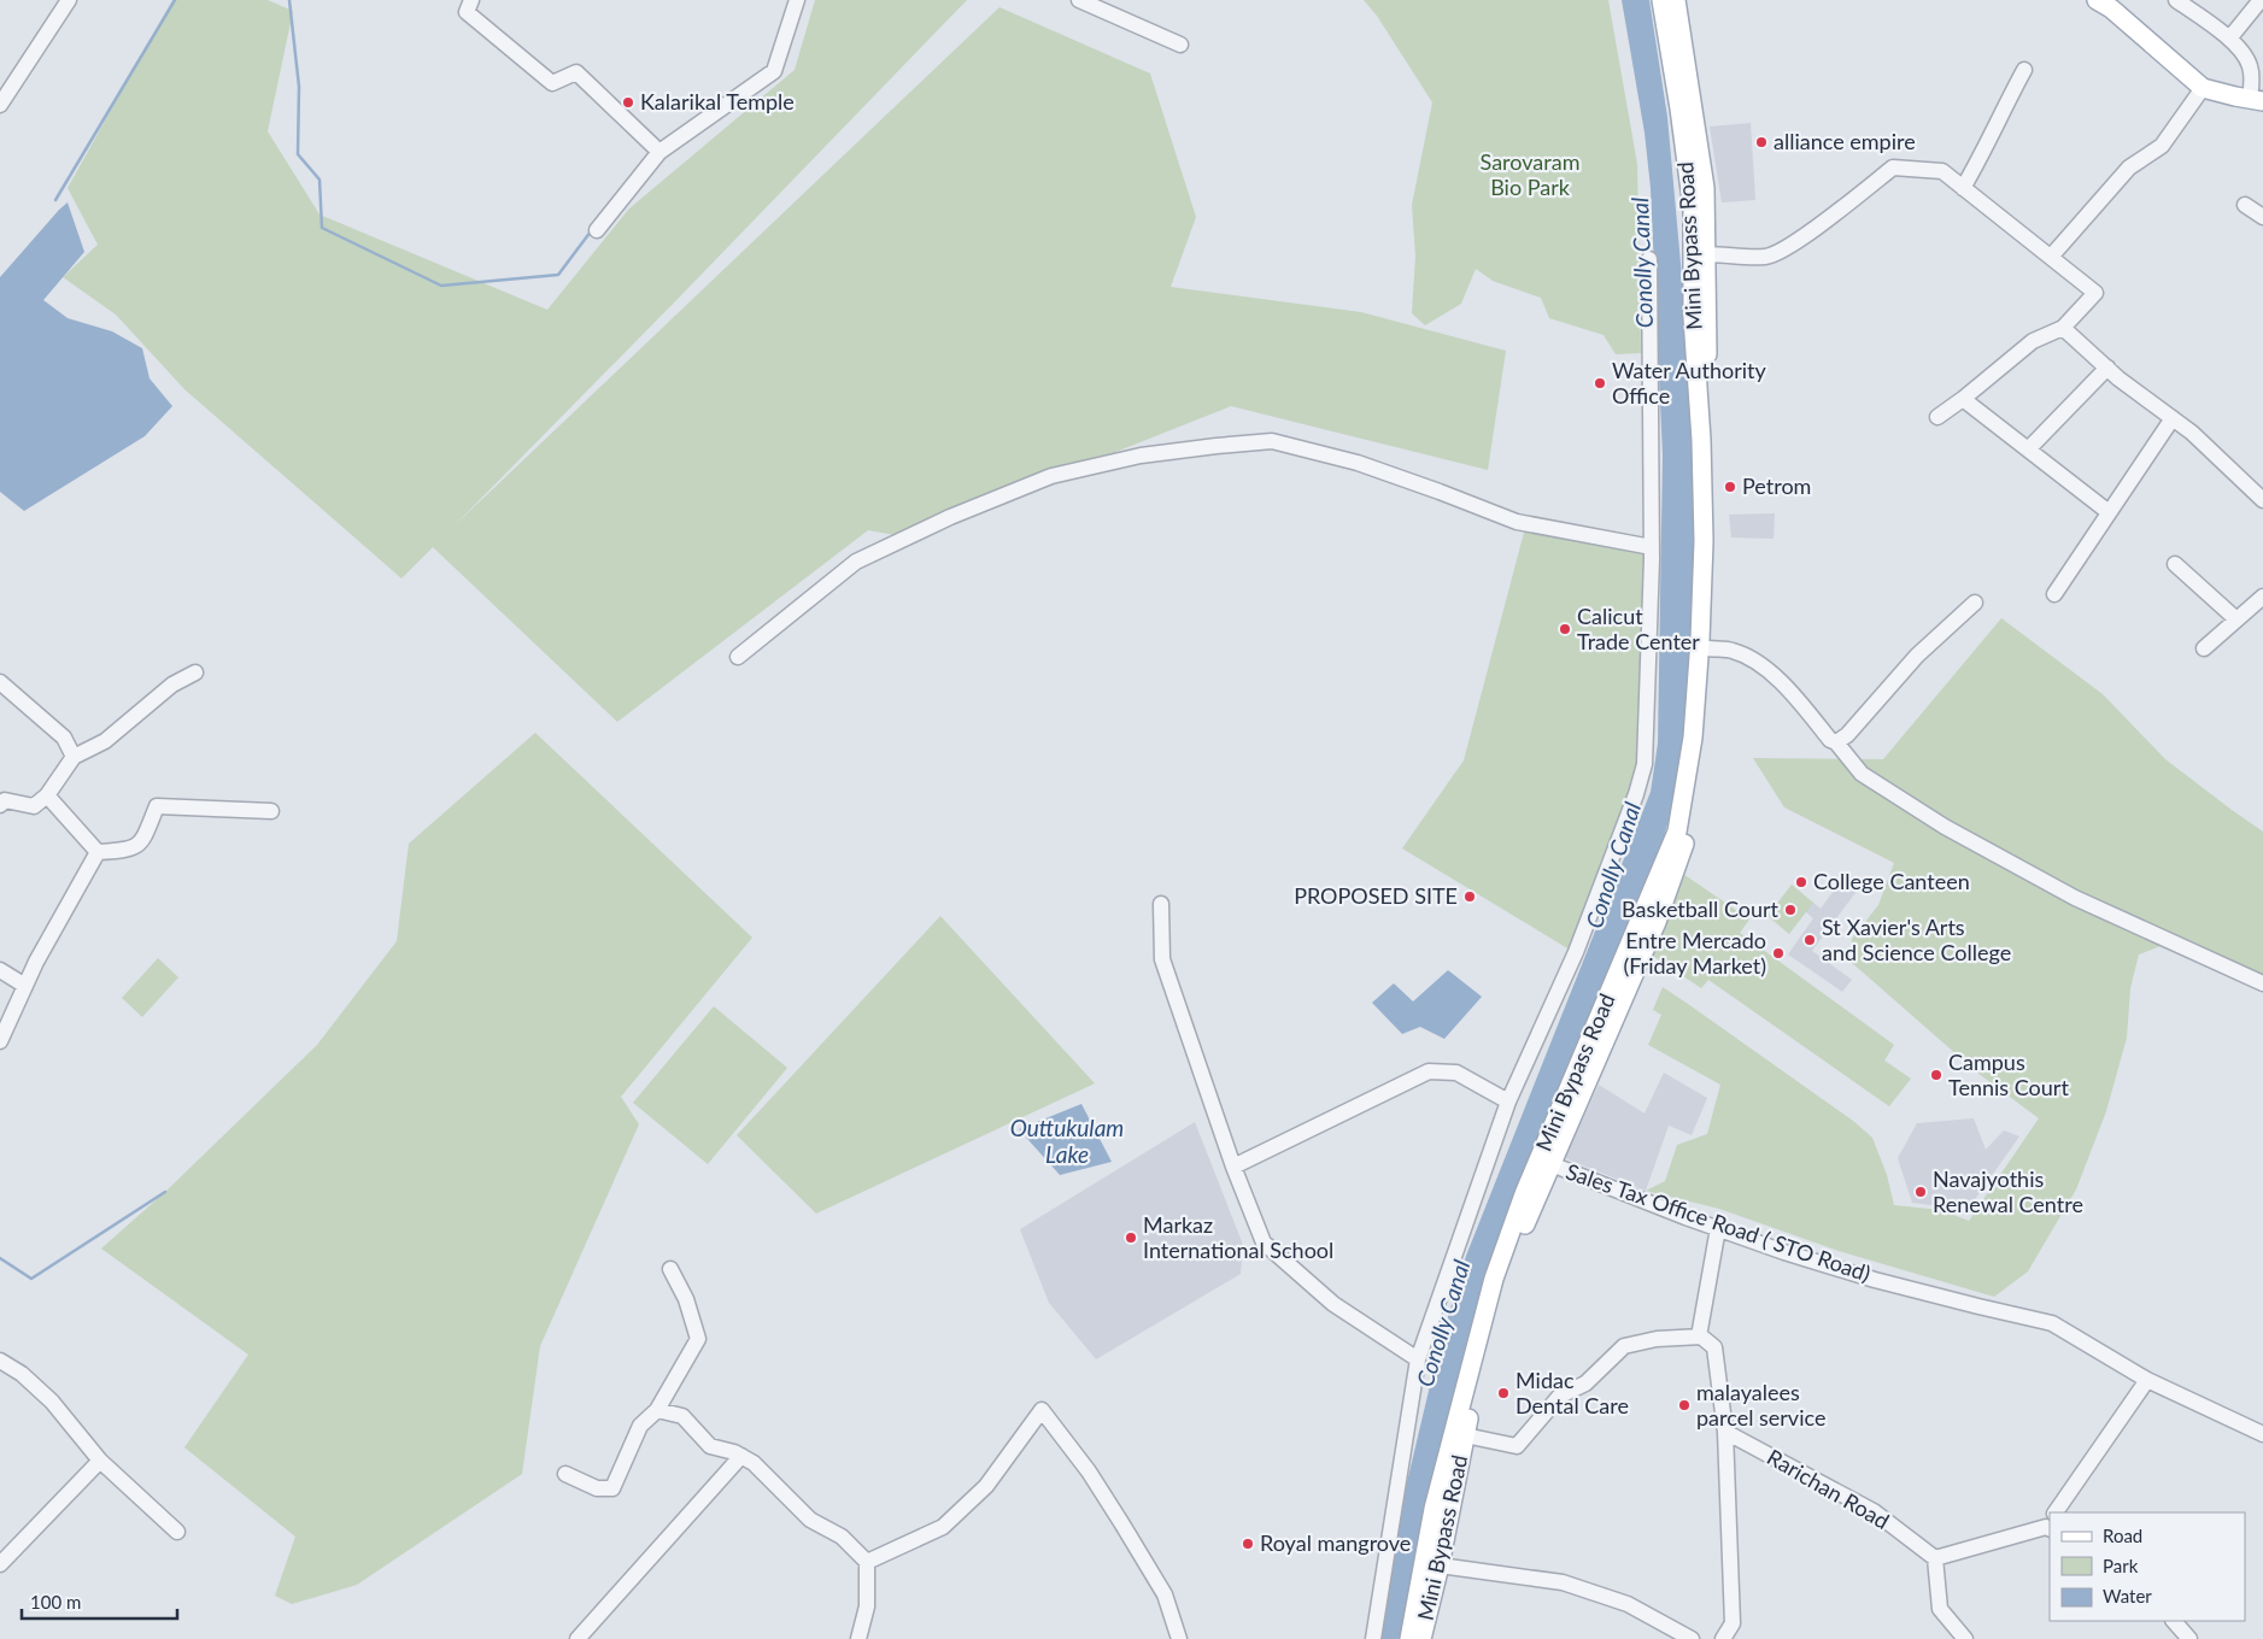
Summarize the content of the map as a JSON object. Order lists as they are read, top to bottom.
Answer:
{
  "streets": {
    "main road": ["Mini Bypass Road"],
    "street": ["Sales Tax Office Road ( STO Road)", "Rarichan Road"]
  },
  "crossings": [
    ["Mini Bypass Road", "Sales Tax Office Road ( STO Road)"]
  ],
  "water": ["Conolly Canal", "Outtukulam Lake"],
  "parks": ["Sarovaram Bio Park"],
  "places": [
    "Kalarikal Temple",
    "alliance empire",
    "Water Authority Office",
    "Petrom",
    "Calicut Trade Center",
    "College Canteen",
    "PROPOSED SITE",
    "Basketball Court",
    "St Xavier's Arts and Science College",
    "Entre Mercado (Friday Market)",
    "Campus Tennis Court",
    "Navajyothis Renewal Centre",
    "Markaz International School",
    "Midac Dental Care",
    "malayalees parcel service",
    "Royal mangrove"
  ],
  "legend": ["Road", "Park", "Water"],
  "scale_bar": "100 m"
}
